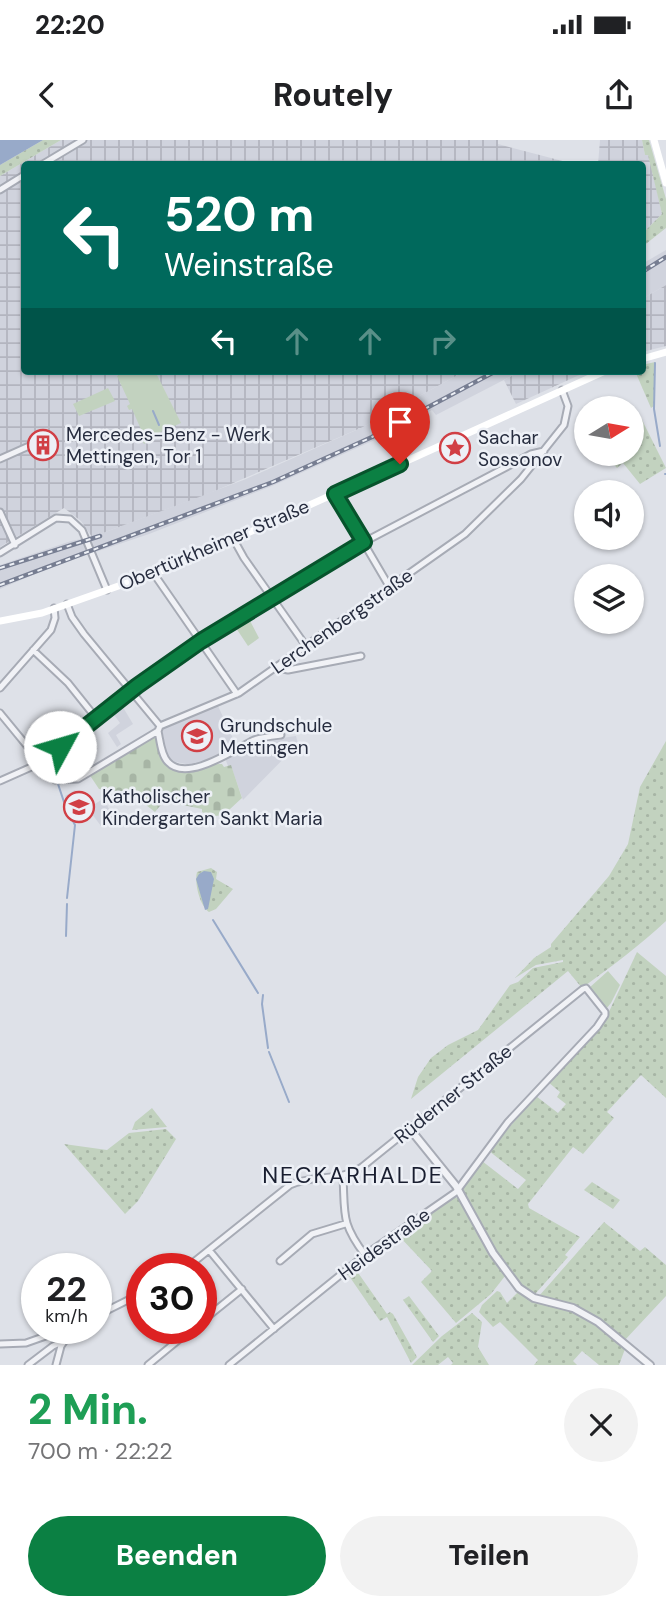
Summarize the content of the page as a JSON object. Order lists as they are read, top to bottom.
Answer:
{
  "streets": {
    "main road": ["Obertürkheimer Straße"],
    "street": ["Lerchenbergstraße", "Rüderner Straße", "Heidestraße"]
  },
  "crossings": [
    ["Obertürkheimer Straße", "Lerchenbergstraße"],
    ["Rüderner Straße", "Heidestraße"]
  ],
  "districts": ["NECKARHALDE"],
  "places": {
    "building": ["Mercedes-Benz - Werk Mettingen, Tor 1"],
    "place": ["Sachar Sossonov"],
    "school or university": ["Grundschule Mettingen", "Katholischer Kindergarten Sankt Maria"]
  },
  "north": "right",
  "page": {
    "status": "22:20",
    "header": "Routely",
    "turn": ["520 m", "Weinstraße"],
    "speed": "22 km/h",
    "limit": "30",
    "heading": ["2 Min.", "700 m · 22:22"],
    "buttons": ["Beenden", "Teilen"]
  }
}
